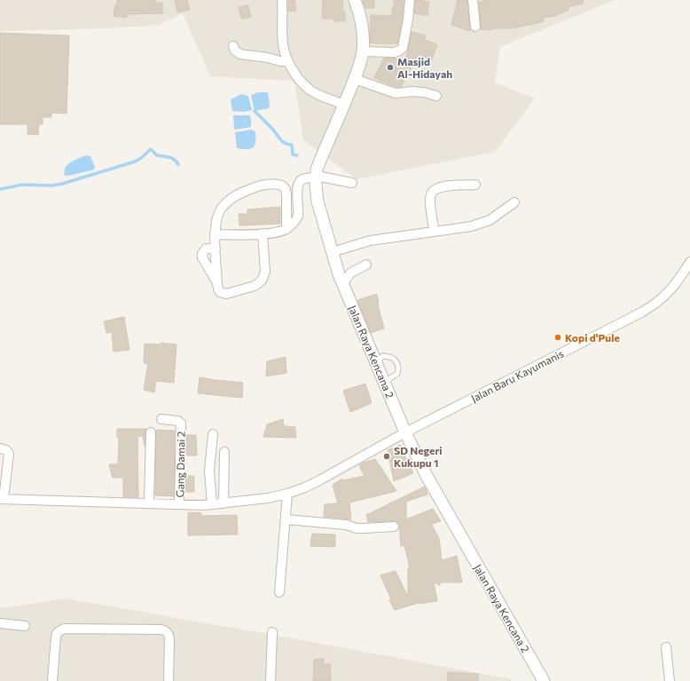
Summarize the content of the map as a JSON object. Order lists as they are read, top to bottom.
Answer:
{
  "streets": {
    "street": ["Jalan Raya Kencana 2", "Jalan Baru Kayumanis", "Gang Damai 2"]
  },
  "crossings": [
    ["Jalan Raya Kencana 2", "Jalan Baru Kayumanis"],
    ["Jalan Baru Kayumanis", "Gang Damai 2"]
  ],
  "places": ["Masjid Al-Hidayah", "Kopi d'Pule", "SD Negeri Kukupu 1"]
}
